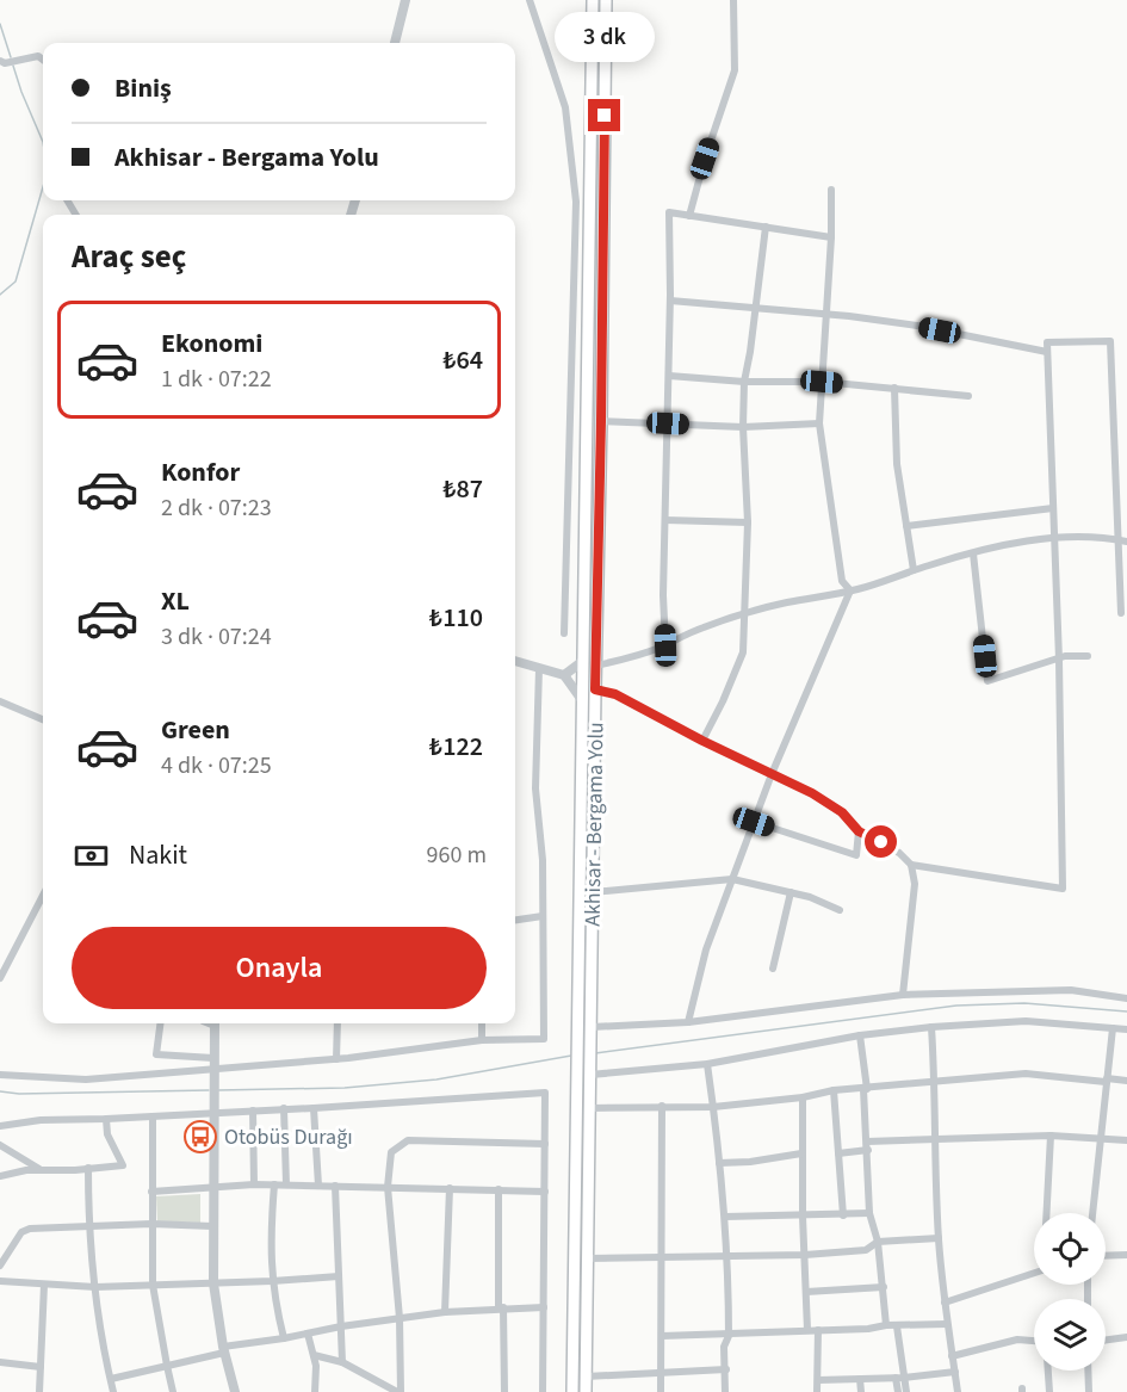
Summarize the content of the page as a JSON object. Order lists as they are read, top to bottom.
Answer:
{
  "streets": {
    "main road": ["Akhisar - Bergama Yolu"]
  },
  "places": {
    "bus stop": ["Otobüs Durağı"]
  },
  "page": {
    "bubble": "3 dk",
    "banner": ["Biniş", "Akhisar - Bergama Yolu"],
    "heading": "Araç seç",
    "list": [
      {
        "name": "Ekonomi",
        "note": "1 dk · 07:22",
        "value": "₺64"
      },
      {
        "name": "Konfor",
        "note": "2 dk · 07:23",
        "value": "₺87"
      },
      {
        "name": "XL",
        "note": "3 dk · 07:24",
        "value": "₺110"
      },
      {
        "name": "Green",
        "note": "4 dk · 07:25",
        "value": "₺122"
      }
    ],
    "pay": ["Nakit", "960 m"],
    "buttons": "Onayla"
  }
}
